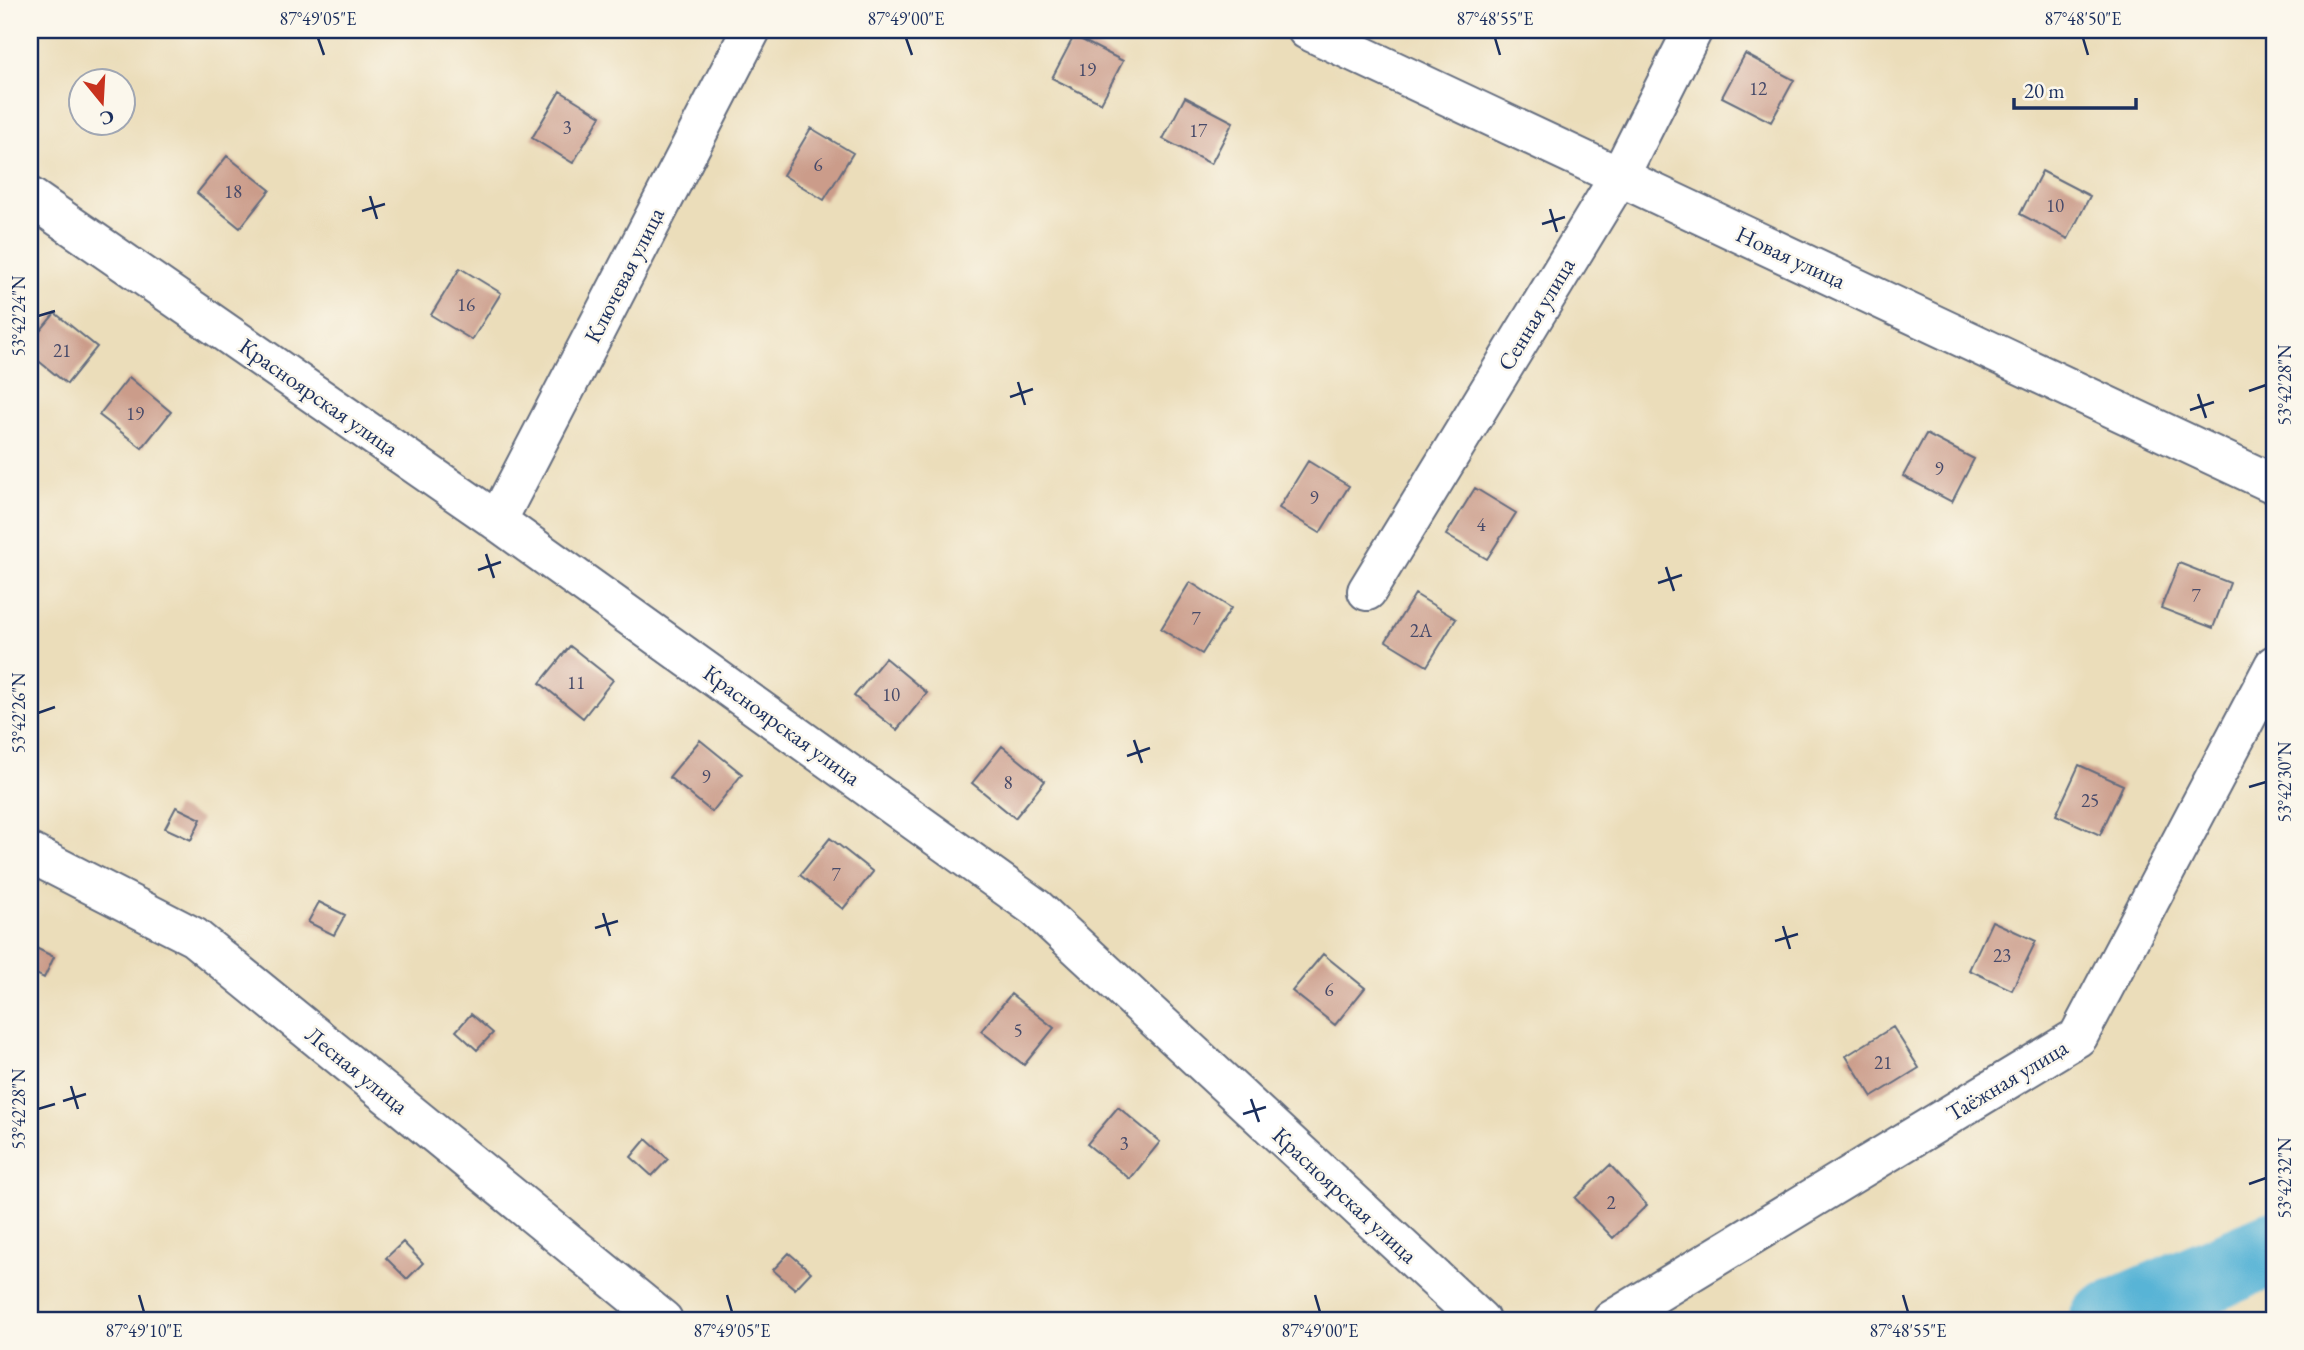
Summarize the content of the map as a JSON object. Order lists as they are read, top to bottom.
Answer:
{
  "streets": {
    "street": [
      "Новая улица",
      "Ключевая улица",
      "Сенная улица",
      "Красноярская улица",
      "Лесная улица",
      "Таёжная улица"
    ]
  },
  "crossings": [
    ["Новая улица", "Сенная улица"],
    ["Ключевая улица", "Красноярская улица"]
  ],
  "house_numbers": [
    "19",
    "12",
    "3",
    "17",
    "6",
    "18",
    "10",
    "16",
    "21",
    "19",
    "9",
    "9",
    "4",
    "7",
    "7",
    "2А",
    "11",
    "10",
    "9",
    "8",
    "25",
    "7",
    "23",
    "6",
    "5",
    "21",
    "3",
    "2"
  ],
  "scale_bar": "20 m",
  "north": "bottom",
  "coordinates": [
    "87°49'05\"E",
    "87°49'00\"E",
    "87°48'55\"E",
    "87°48'50\"E",
    "53°42'24\"N",
    "53°42'28\"N",
    "53°42'26\"N",
    "53°42'30\"N",
    "53°42'32\"N",
    "87°49'10\"E"
  ]
}
